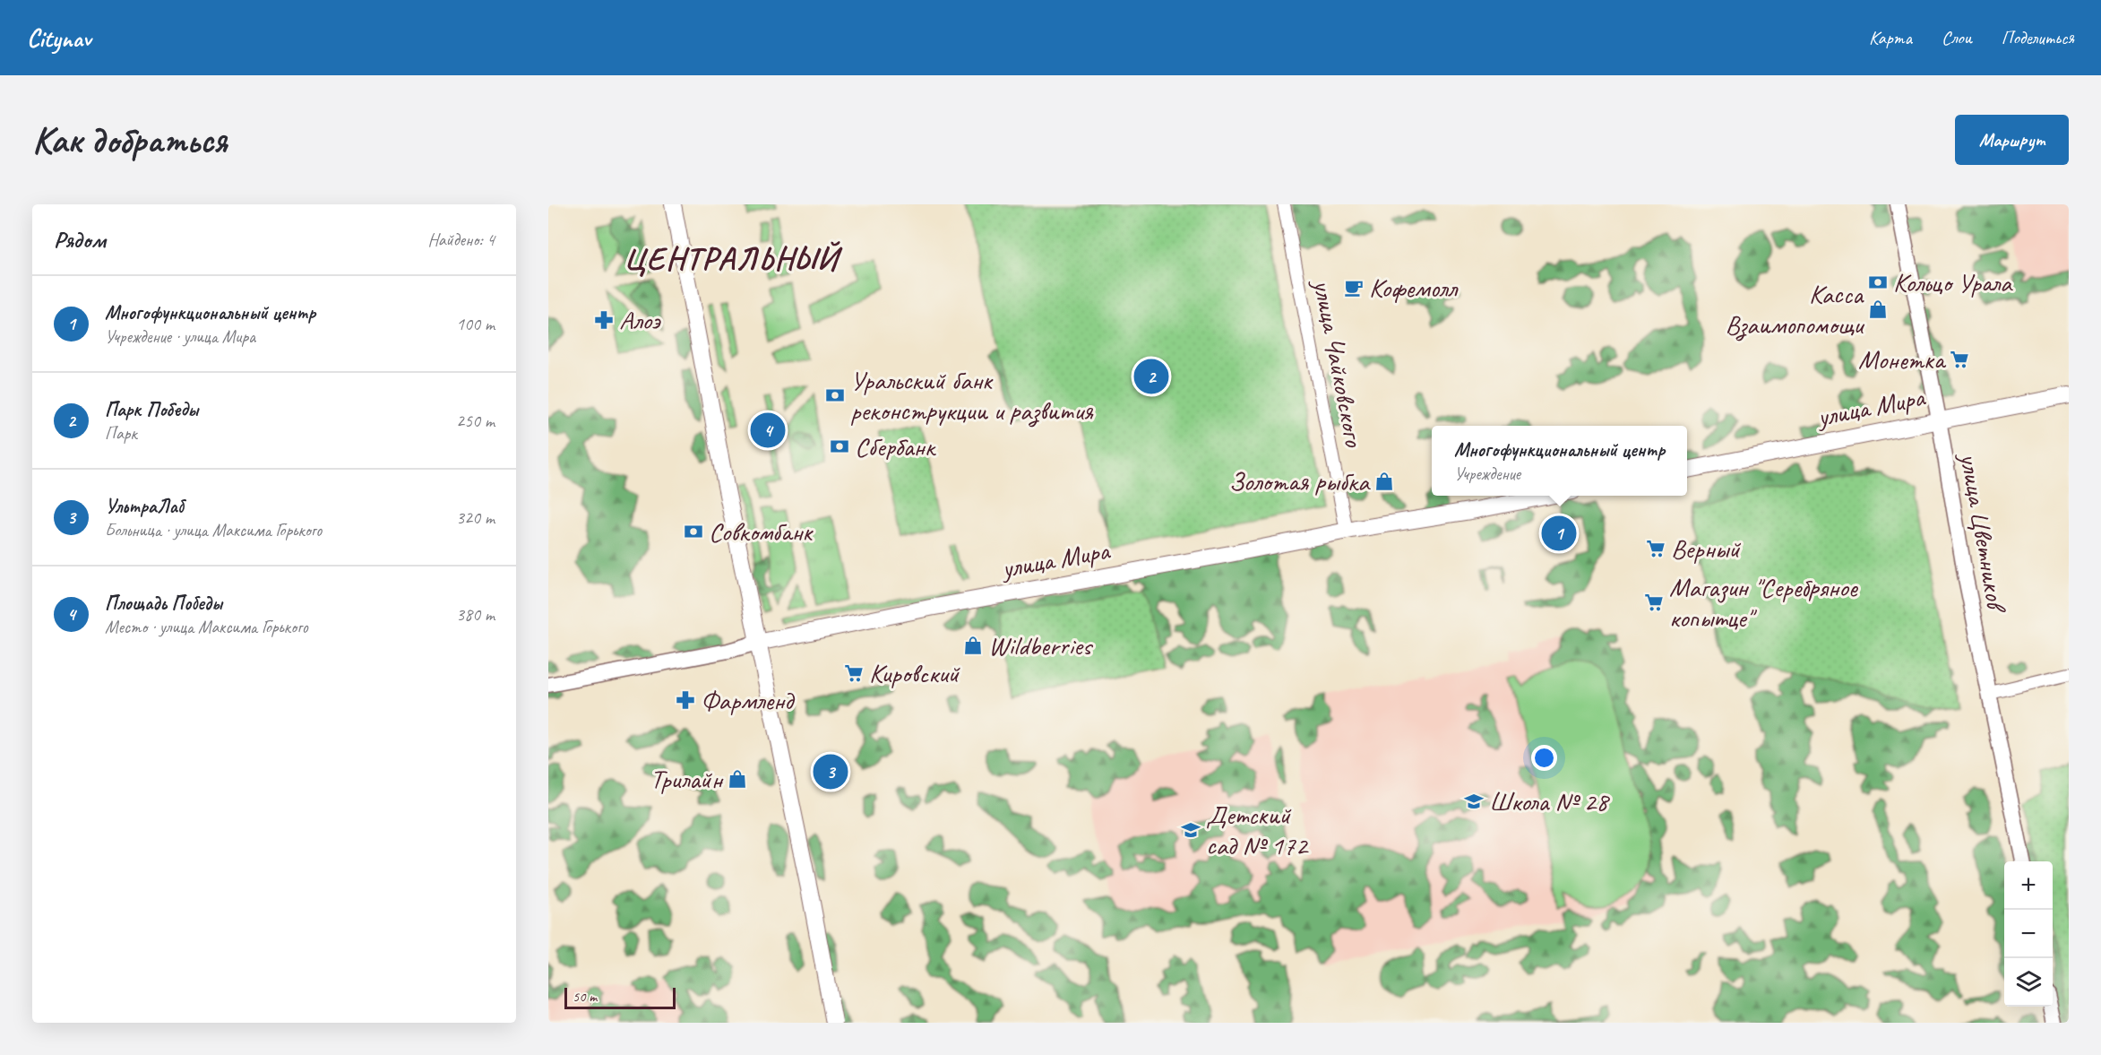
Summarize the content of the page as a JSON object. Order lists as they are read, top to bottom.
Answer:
{
  "streets": {
    "main road": ["улица Мира"],
    "street": ["улица Чайковского", "улица Цветников"]
  },
  "crossings": [
    ["улица Чайковского", "улица Мира"],
    ["улица Мира", "улица Цветников"]
  ],
  "districts": ["ЦЕНТРАЛЬНЫЙ"],
  "places": {
    "bank": [
      "Кольцо Урала",
      "Уральский банк реконструкции и развития",
      "Сбербанк",
      "Совкомбанк"
    ],
    "cafe": ["Кофемолл"],
    "shop": [
      "Касса Взаимопомощи",
      "Золотая рыбка",
      "Wildberries",
      "Трилайн"
    ],
    "pharmacy": ["Алоэ", "Фармленд"],
    "supermarket": [
      "Монетка",
      "Верный",
      "Магазин \"Серебряное копытце\"",
      "Кировский"
    ],
    "school or university": ["Школа № 28", "Детский сад № 172"]
  },
  "scale_bar": "50 m",
  "page": {
    "header": "Citynav",
    "nav": ["Карта", "Слои", "Поделиться"],
    "buttons": "Маршрут",
    "title": "Как добраться",
    "heading": ["Рядом", "Найдено: 4"],
    "list": [
      {
        "mark": "1",
        "name": "Многофункциональный центр",
        "note": "Учреждение · улица Мира",
        "value": "100 m"
      },
      {
        "mark": "2",
        "name": "Парк Победы",
        "note": "Парк",
        "value": "250 m"
      },
      {
        "mark": "3",
        "name": "УльтраЛаб",
        "note": "Больница · улица Максима Горького",
        "value": "320 m"
      },
      {
        "mark": "4",
        "name": "Площадь Победы",
        "note": "Место · улица Максима Горького",
        "value": "380 m"
      }
    ],
    "pins": [
      "2",
      "4",
      "1",
      "3"
    ],
    "popup": ["Многофункциональный центр", "Учреждение"],
    "map_buttons": ["+", "−"],
    "scale": "50 m"
  }
}
